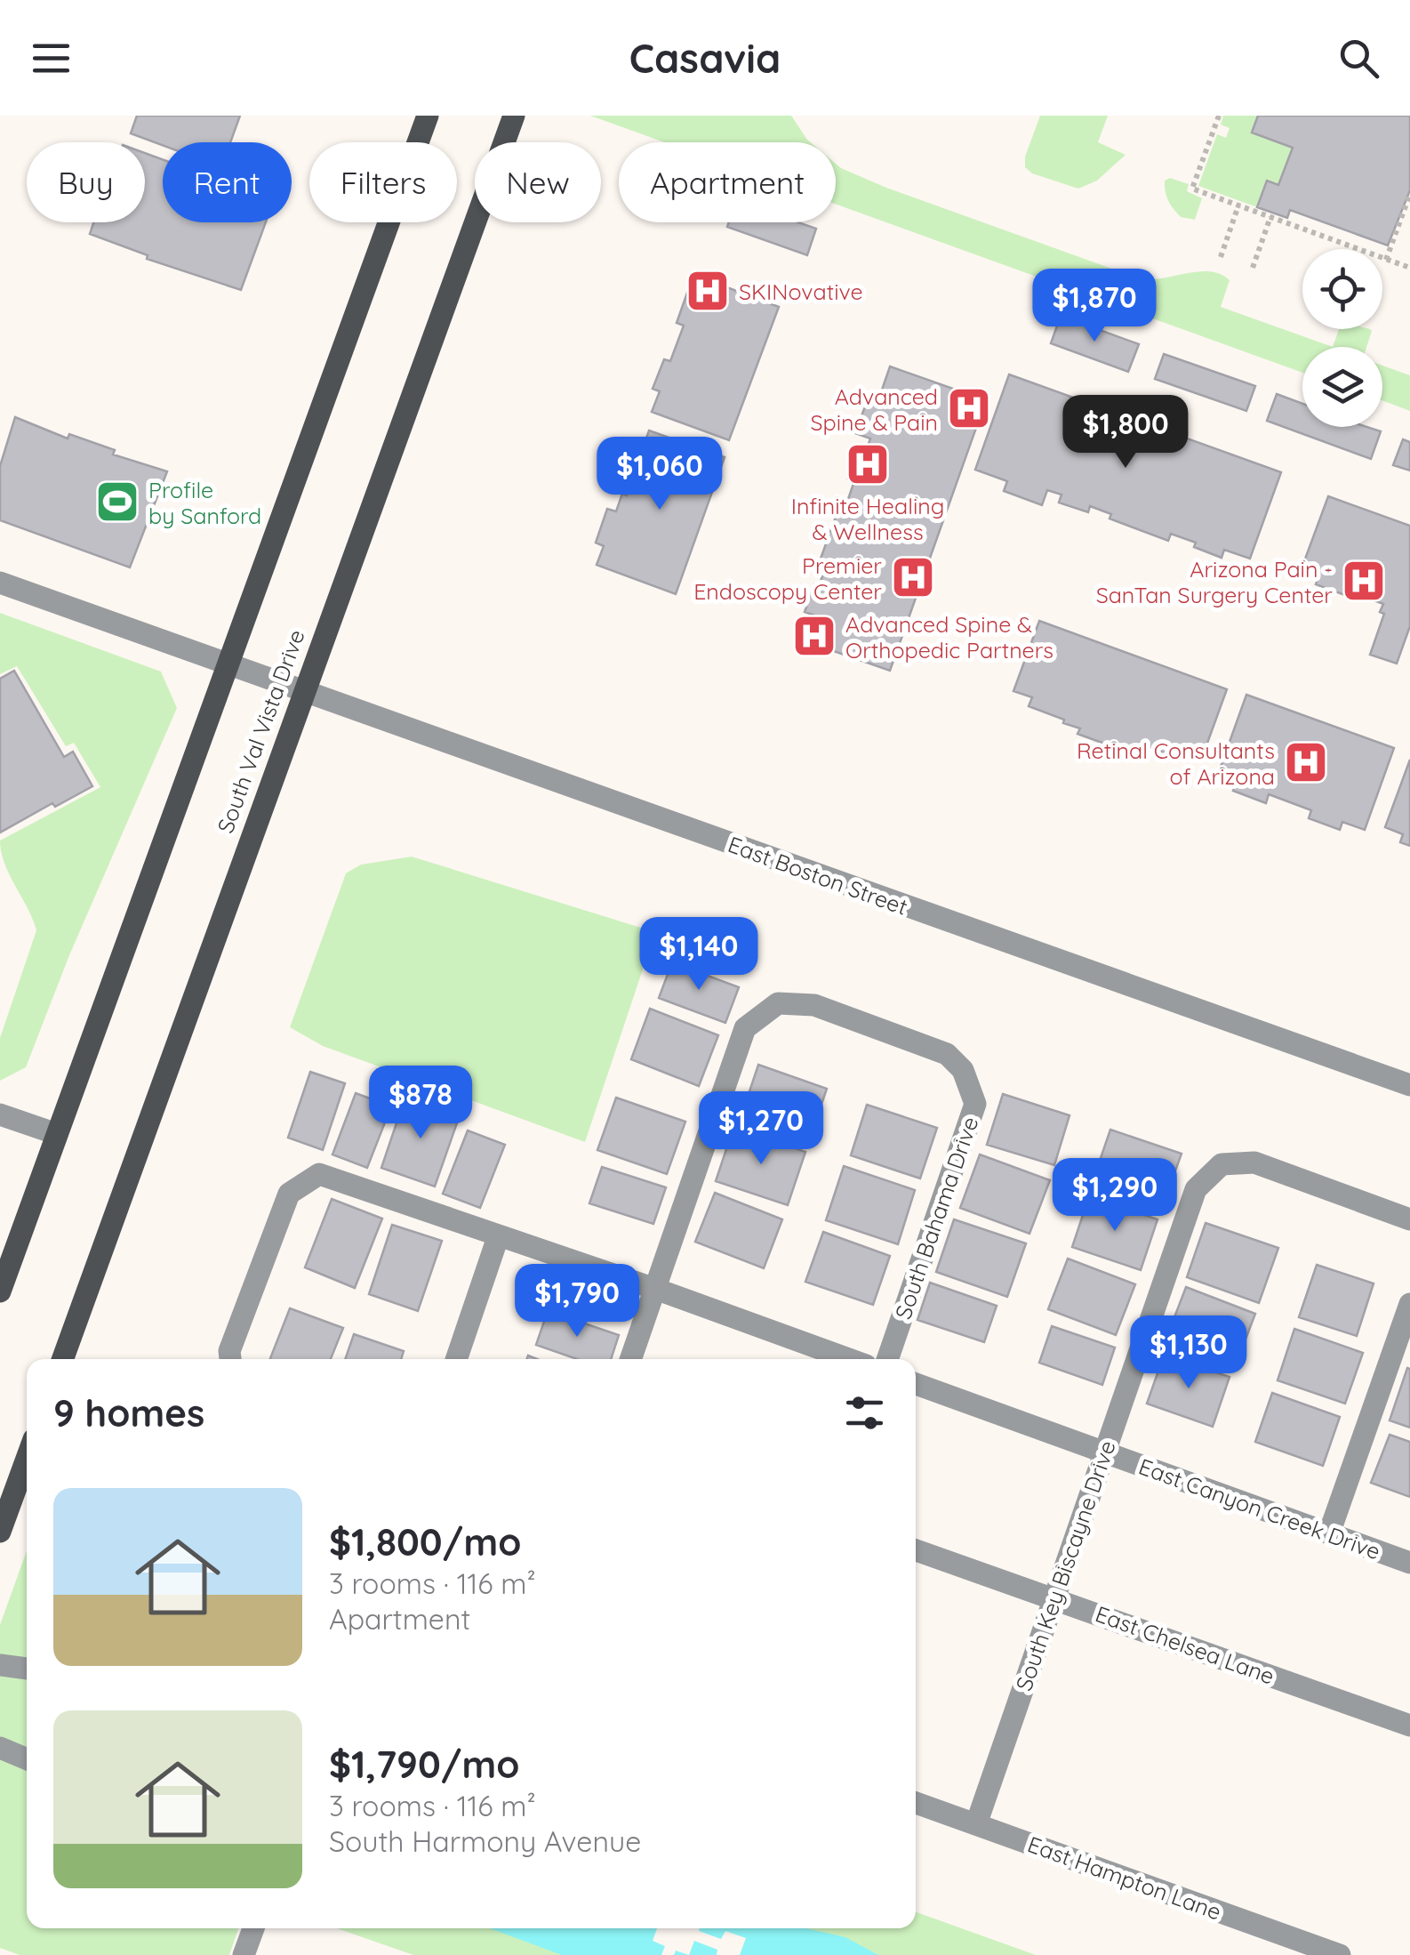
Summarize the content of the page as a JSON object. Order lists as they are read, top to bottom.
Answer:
{
  "streets": {
    "main road": ["South Val Vista Drive"],
    "street": [
      "East Boston Street",
      "South Bahama Drive",
      "East Canyon Creek Drive",
      "South Key Biscayne Drive",
      "East Chelsea Lane",
      "East Hampton Lane"
    ]
  },
  "crossings": [
    ["South Val Vista Drive", "East Boston Street"],
    ["East Canyon Creek Drive", "South Key Biscayne Drive"],
    ["South Key Biscayne Drive", "East Chelsea Lane"],
    ["South Key Biscayne Drive", "East Hampton Lane"]
  ],
  "places": {
    "hospital": [
      "SKINovative",
      "Advanced Spine & Pain",
      "Infinite Healing & Wellness",
      "Premier Endoscopy Center",
      "Arizona Pain - SanTan Surgery Center",
      "Advanced Spine & Orthopedic Partners",
      "Retinal Consultants of Arizona"
    ],
    "sports": ["Profile by Sanford"]
  },
  "page": {
    "header": "Casavia",
    "chip": [
      "Buy",
      "Rent",
      "Filters",
      "New",
      "Apartment"
    ],
    "price": [
      "$1,870",
      "$1,800",
      "$1,060",
      "$1,140",
      "$878",
      "$1,270",
      "$1,290",
      "$1,790",
      "$1,130"
    ],
    "heading": "9 homes",
    "list": [
      {
        "name": "$1,800/mo",
        "note": "3 rooms · 116 m² · Apartment"
      },
      {
        "name": "$1,790/mo",
        "note": "3 rooms · 116 m² · South Harmony Avenue"
      }
    ]
  }
}
